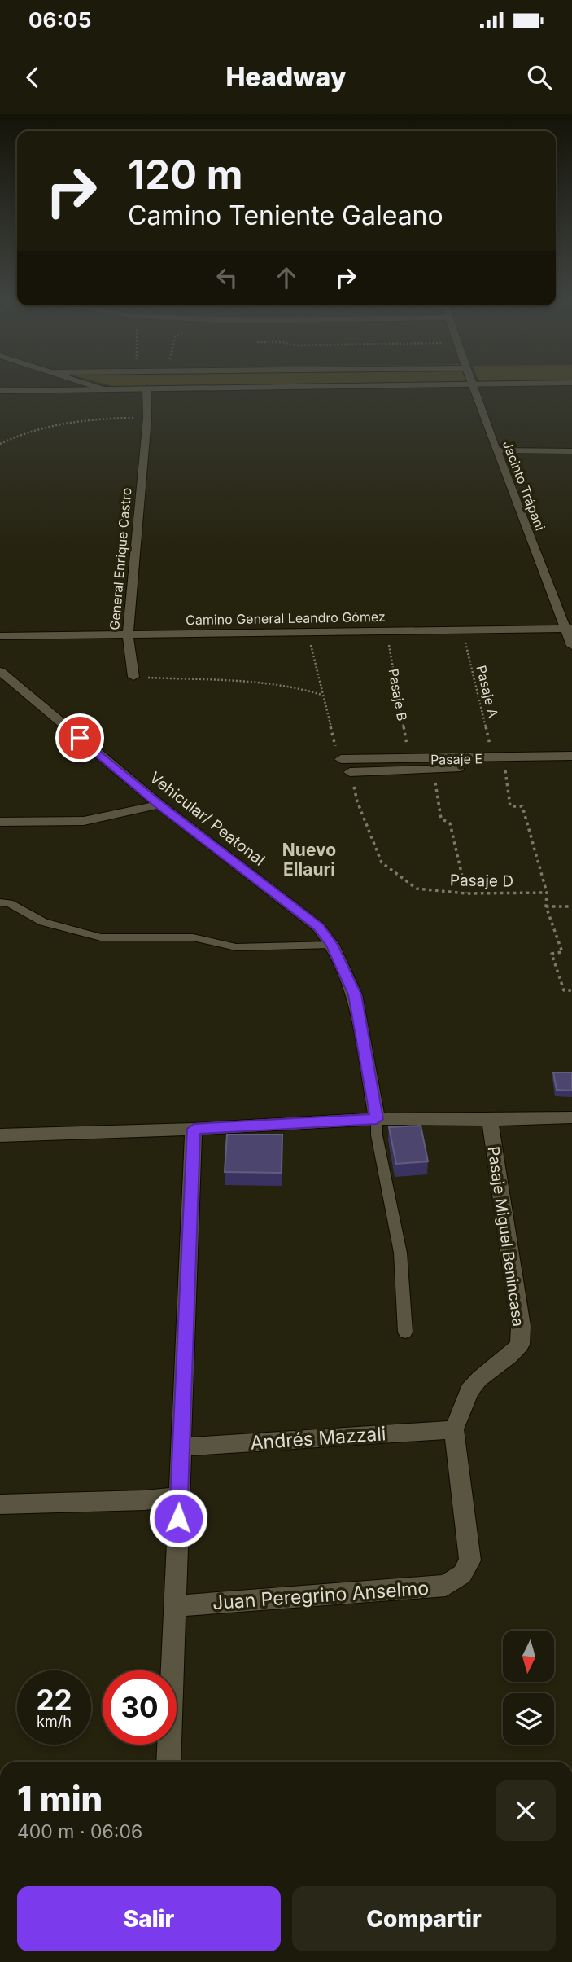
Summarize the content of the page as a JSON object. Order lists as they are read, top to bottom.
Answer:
{
  "streets": {
    "street": [
      "Jacinto Trápani",
      "General Enrique Castro",
      "Camino General Leandro Gómez",
      "Pasaje E",
      "Vehicular/ Peatonal",
      "Pasaje Miguel Benincasa",
      "Andrés Mazzali",
      "Juan Peregrino Anselmo"
    ],
    "path": ["Pasaje A", "Pasaje B", "Pasaje D"]
  },
  "crossings": [
    ["Jacinto Trápani", "Camino General Leandro Gómez"],
    ["General Enrique Castro", "Camino General Leandro Gómez"],
    ["Camino General Leandro Gómez", "Pasaje A"],
    ["Camino General Leandro Gómez", "Pasaje B"],
    ["Pasaje A", "Pasaje E"],
    ["Pasaje B", "Pasaje E"],
    ["Pasaje Miguel Benincasa", "Andrés Mazzali"],
    ["Pasaje Miguel Benincasa", "Juan Peregrino Anselmo"],
    ["Andrés Mazzali", "Juan Peregrino Anselmo"]
  ],
  "districts": ["Nuevo Ellauri"],
  "north": "bottom",
  "page": {
    "status": "06:05",
    "header": "Headway",
    "turn": ["120 m", "Camino Teniente Galeano"],
    "speed": "22 km/h",
    "limit": "30",
    "heading": ["1 min", "400 m · 06:06"],
    "buttons": ["Salir", "Compartir"]
  }
}
